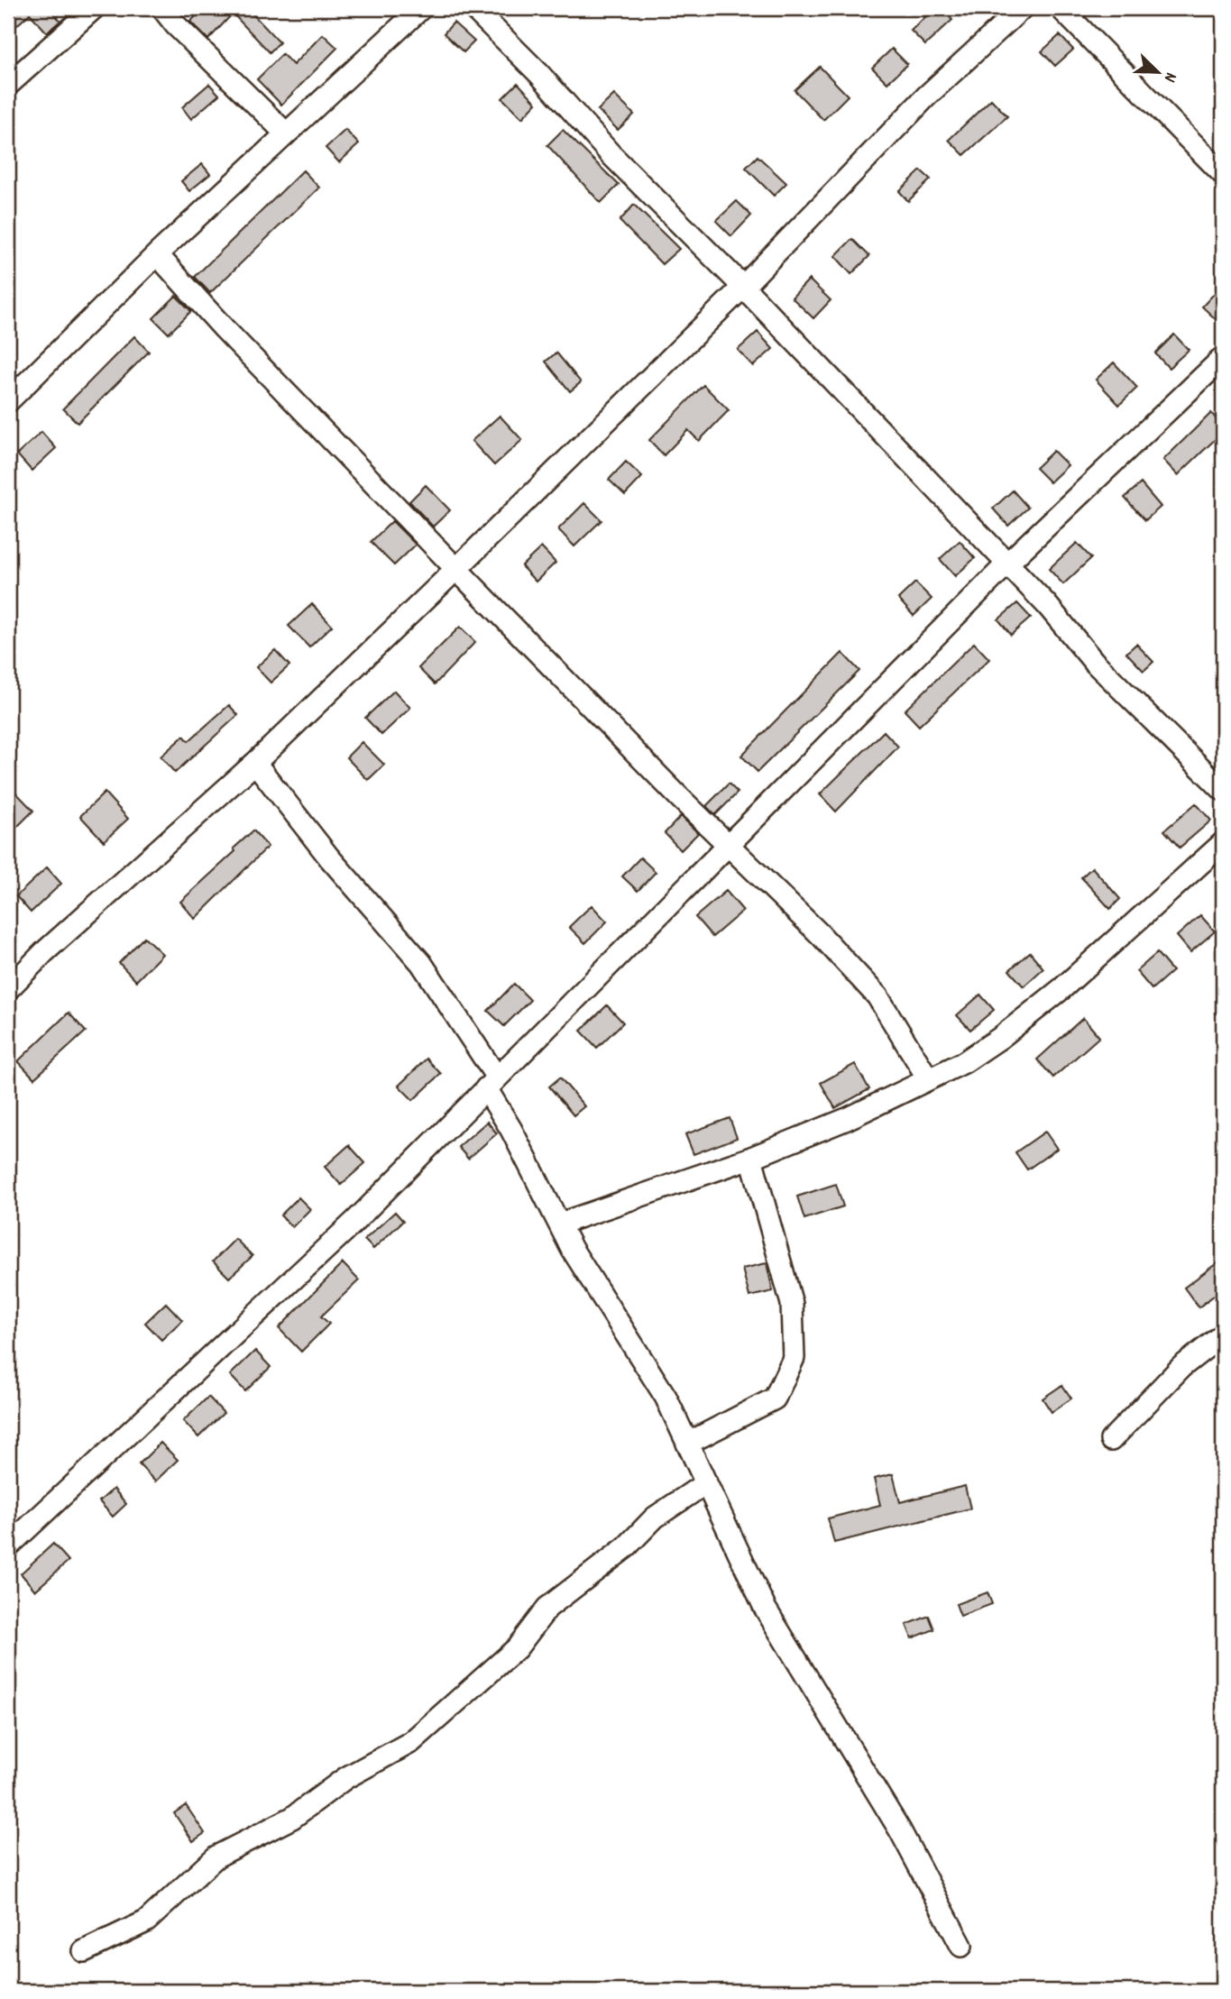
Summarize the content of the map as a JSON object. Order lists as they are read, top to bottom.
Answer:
{
  "north": "bottom right"
}
